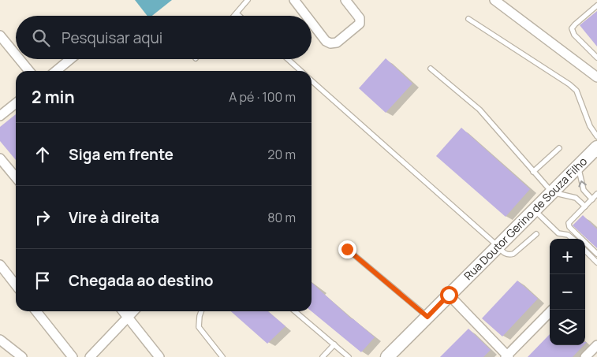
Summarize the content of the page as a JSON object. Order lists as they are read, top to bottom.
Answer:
{
  "streets": {
    "main road": ["Rua Doutor Gerino de Souza Filho"]
  },
  "page": {
    "search": "Pesquisar aqui",
    "heading": ["2 min", "A pé · 100 m"],
    "list": [
      ["Siga em frente", "20 m"],
      ["Vire à direita", "80 m"],
      "Chegada ao destino"
    ],
    "map_buttons": ["+", "−"]
  }
}
